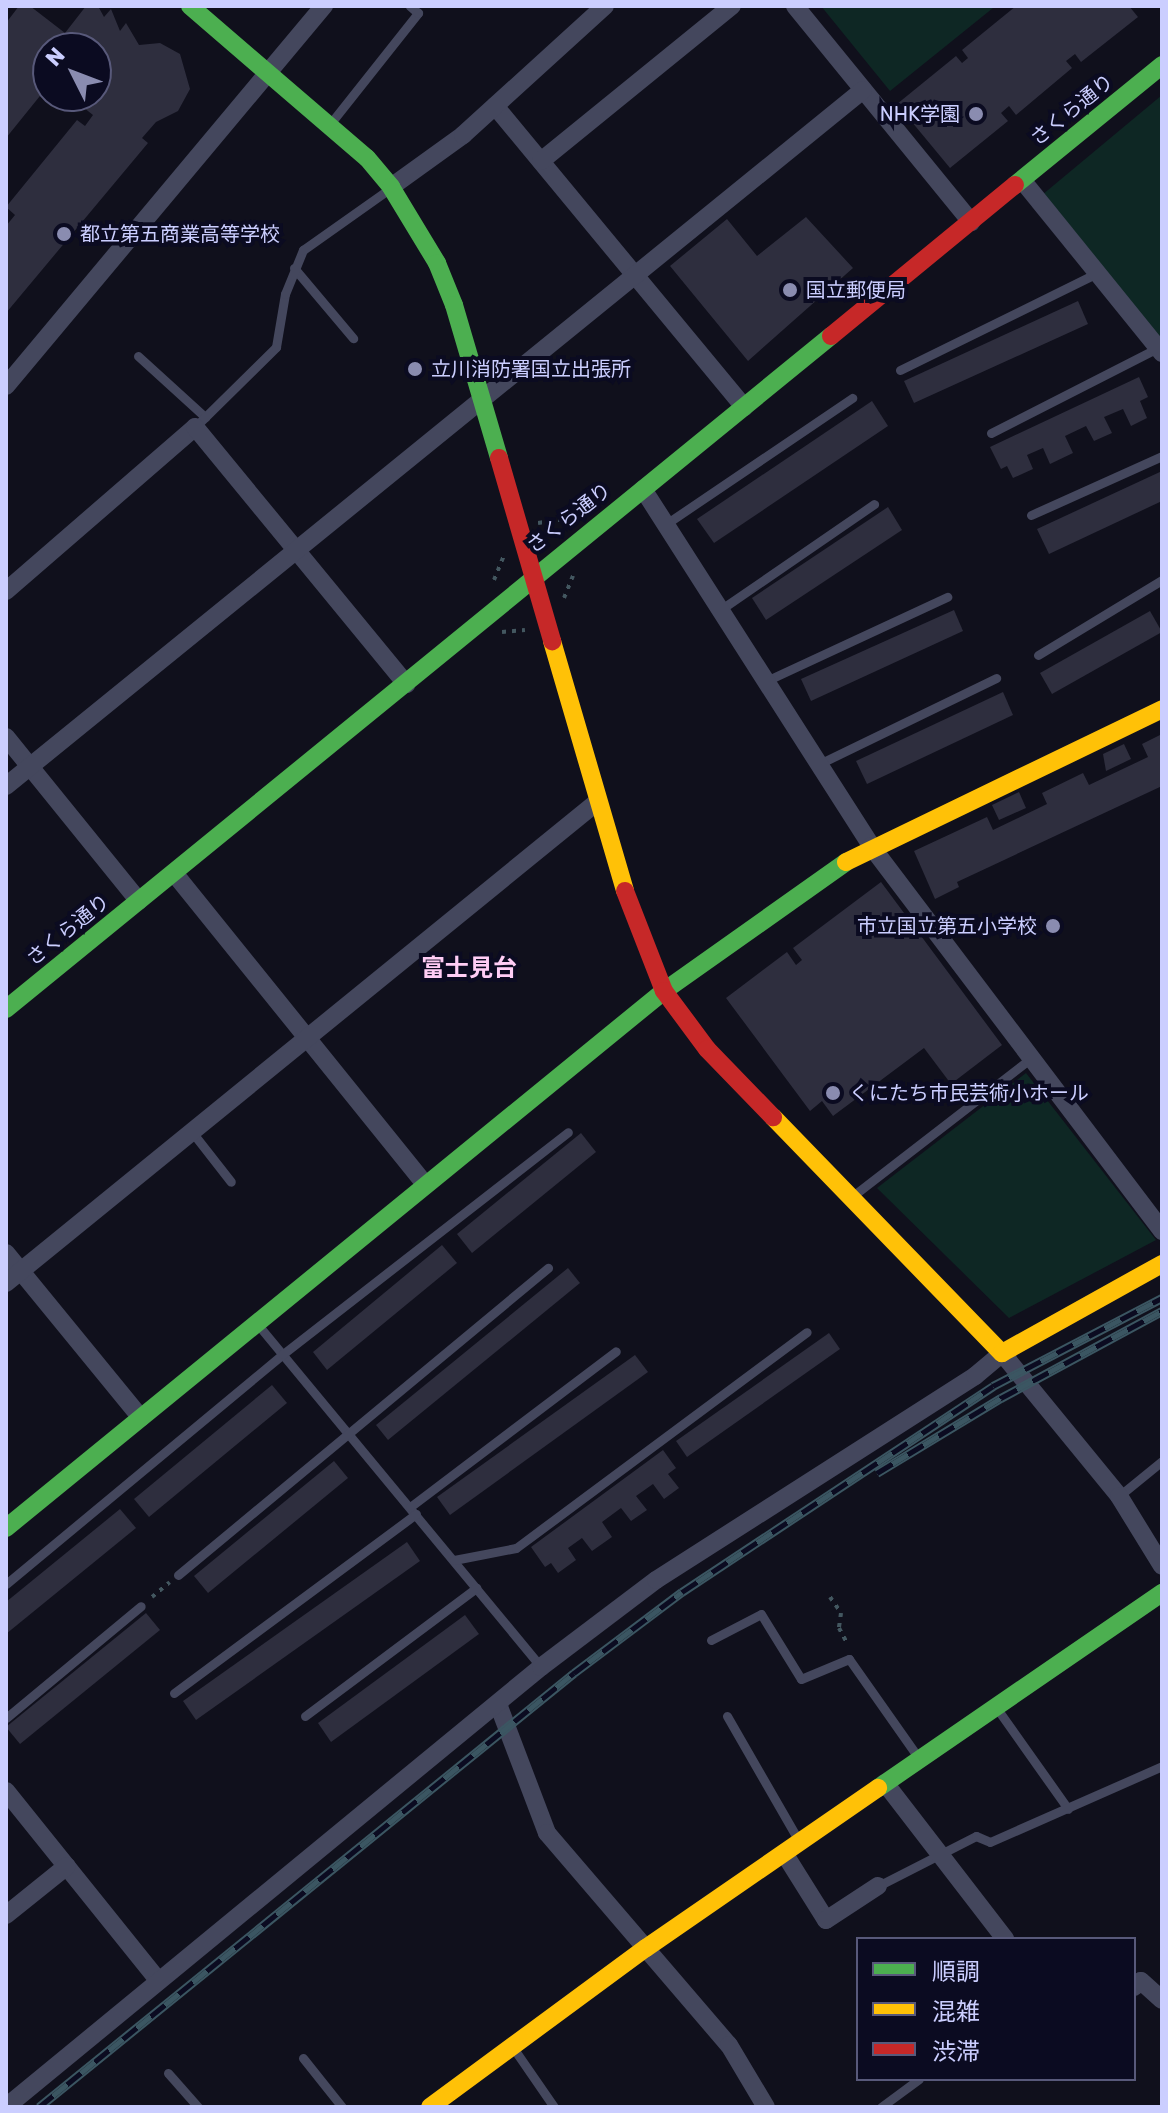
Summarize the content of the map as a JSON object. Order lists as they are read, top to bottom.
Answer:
{
  "streets": {
    "street": ["さくら通り"]
  },
  "districts": ["富士見台"],
  "places": [
    "NHK学園",
    "都立第五商業高等学校",
    "国立郵便局",
    "立川消防署国立出張所",
    "市立国立第五小学校",
    "くにたち市民芸術小ホール"
  ],
  "legend": ["順調", "混雑", "渋滞"],
  "north": "top left"
}
